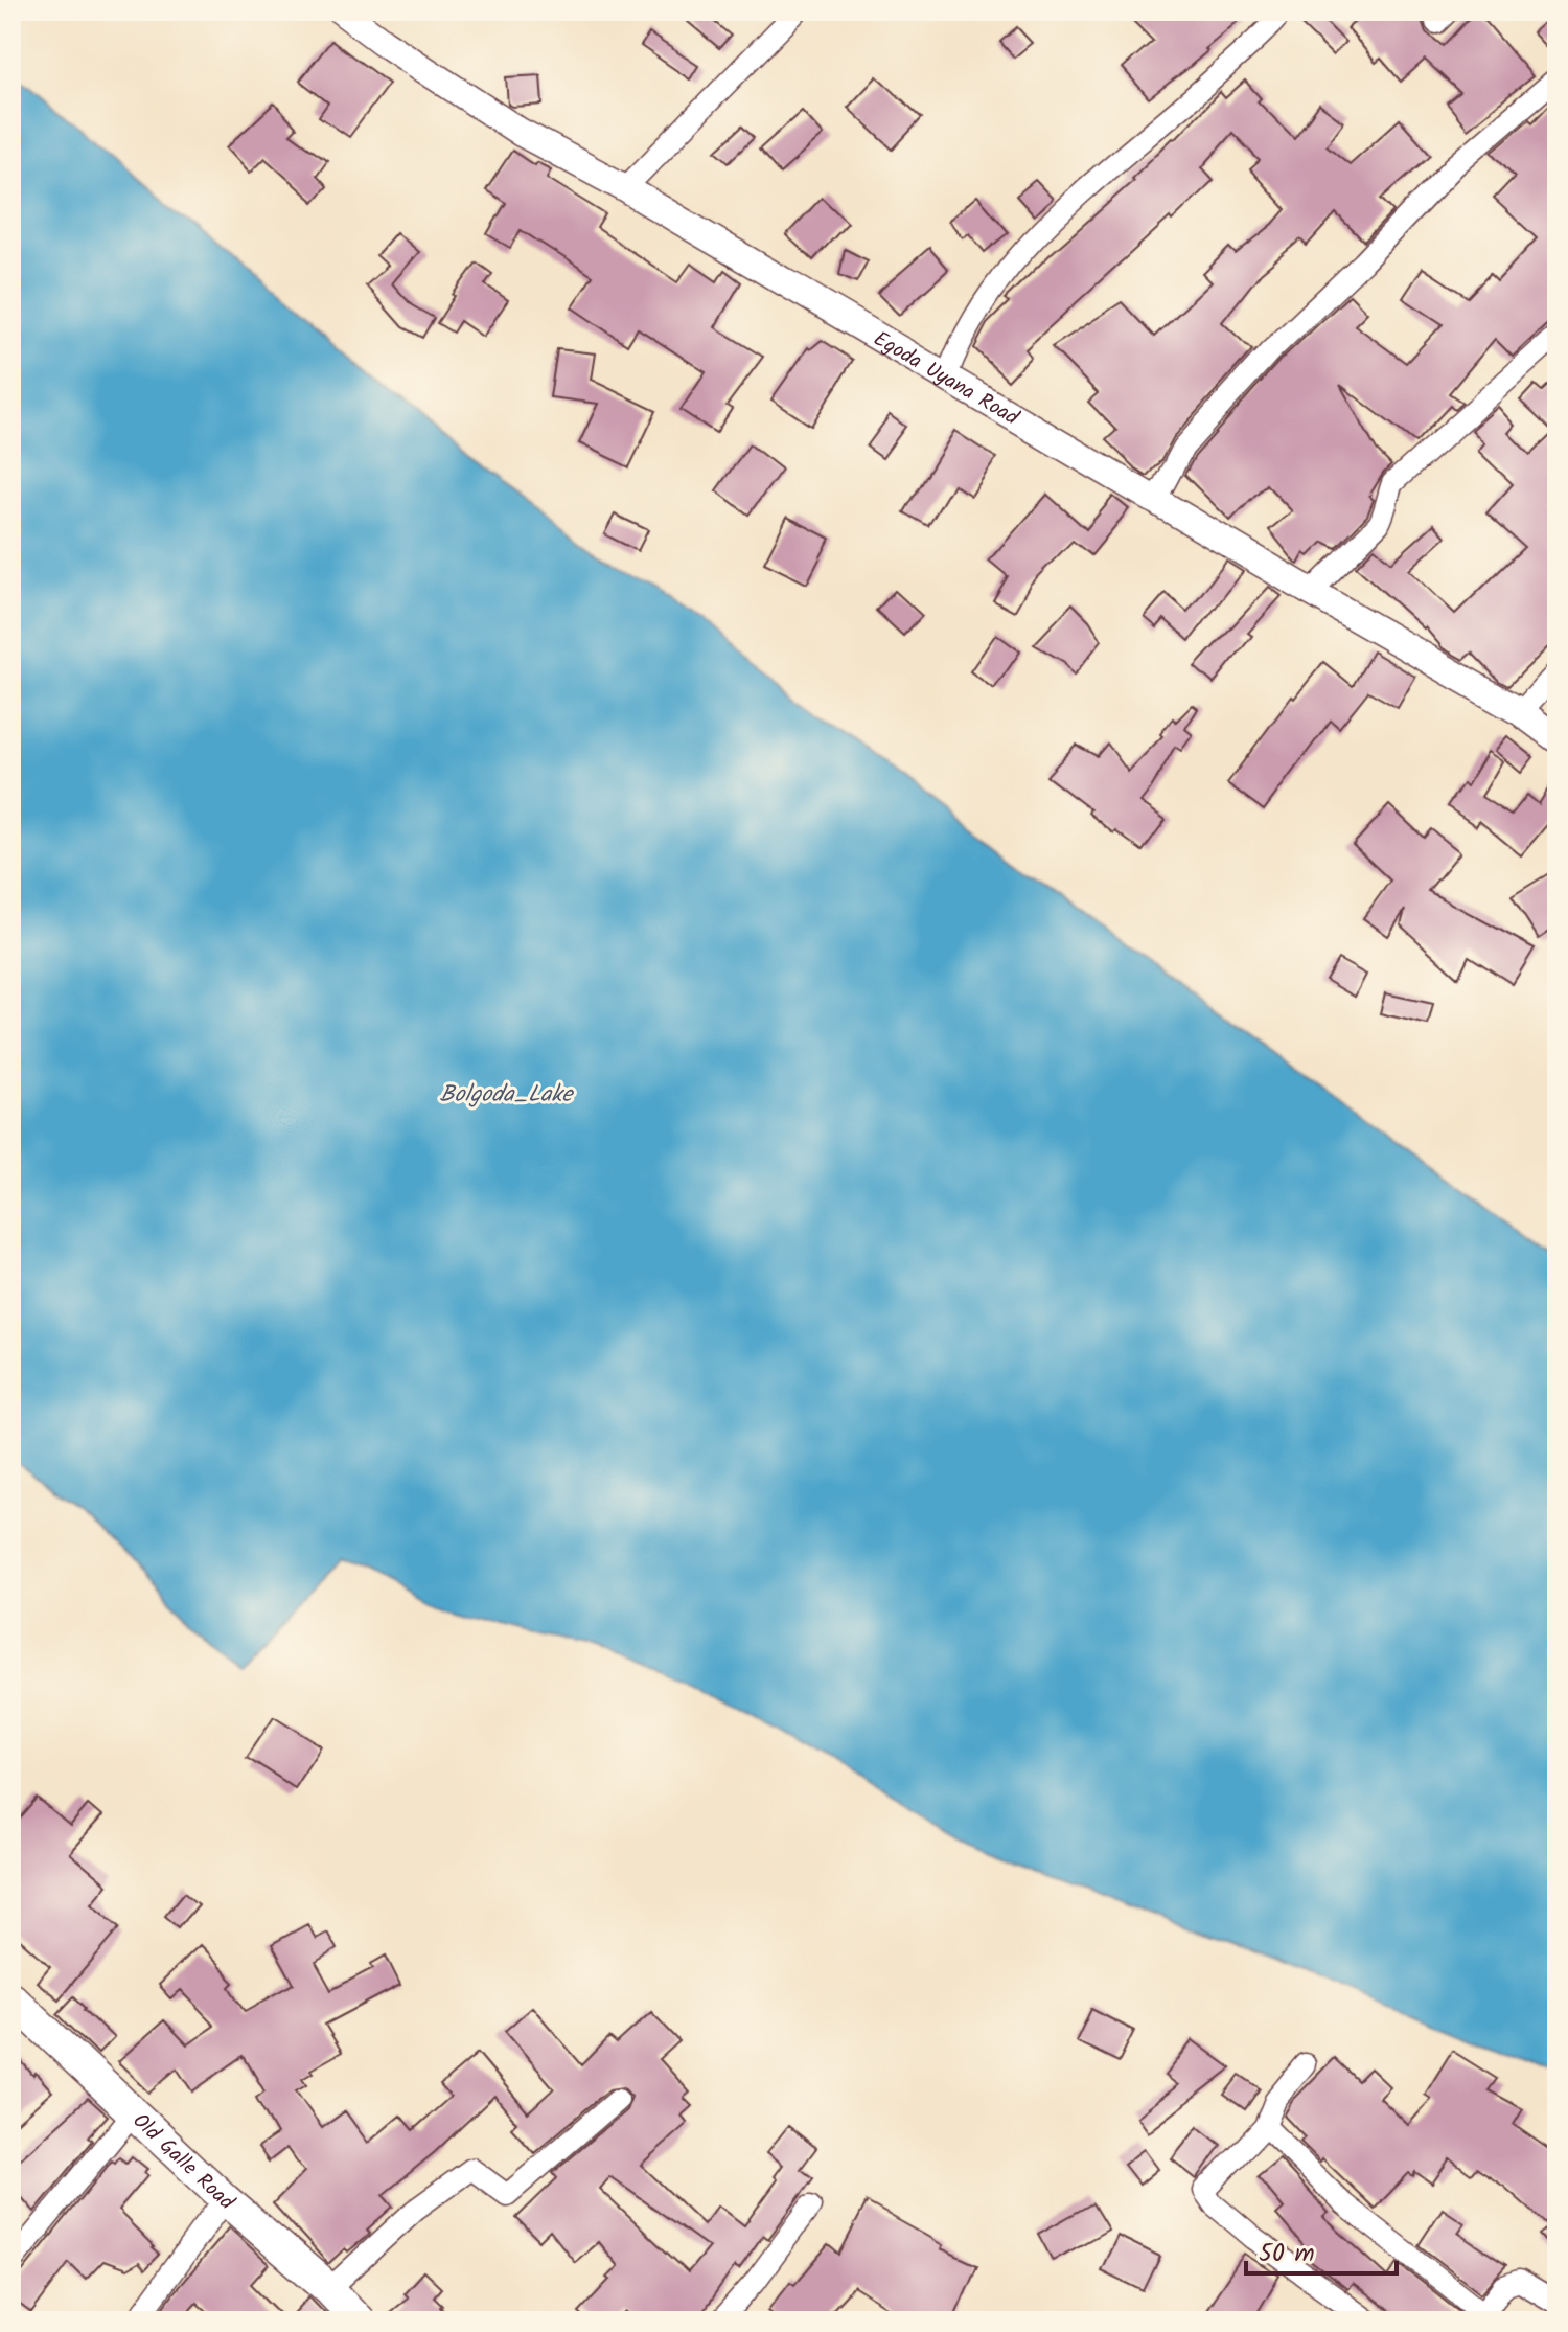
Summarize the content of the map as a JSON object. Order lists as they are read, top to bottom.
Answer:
{
  "streets": {
    "highway": ["Old Galle Road"],
    "main road": ["Egoda Uyana Road"]
  },
  "water": ["Bolgoda_Lake"],
  "scale_bar": "50 m"
}
